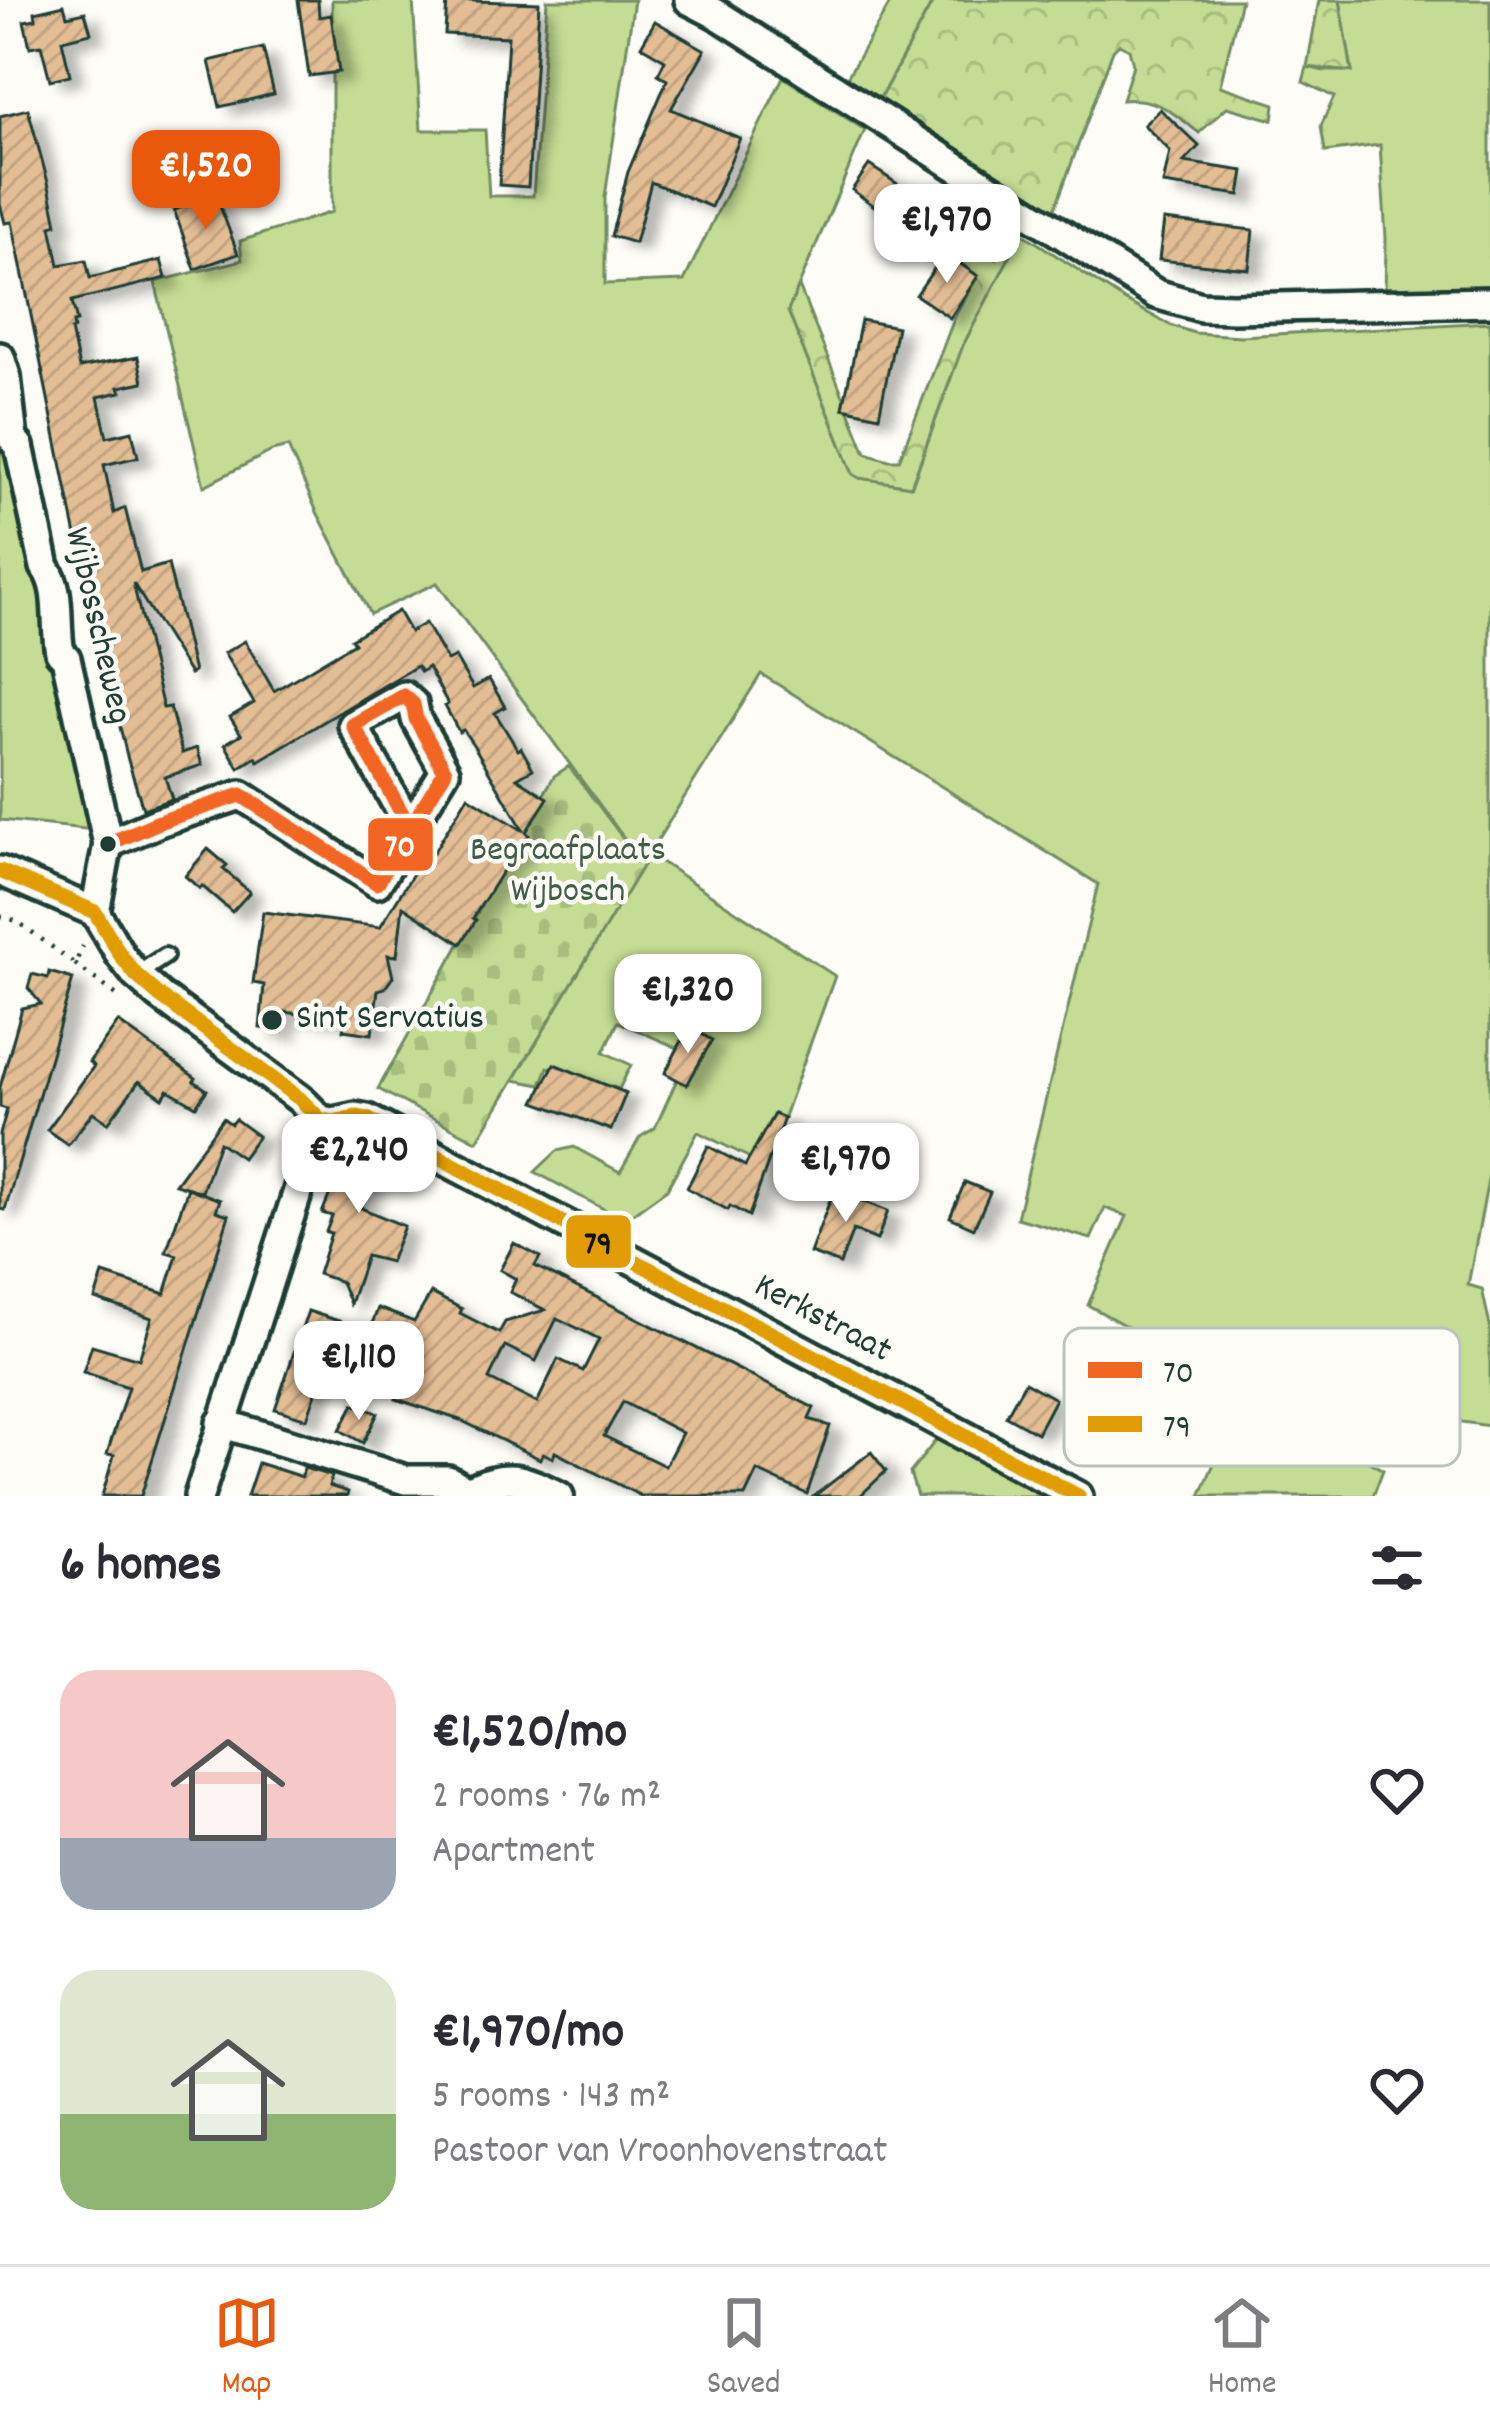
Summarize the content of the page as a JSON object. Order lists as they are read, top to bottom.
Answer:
{
  "streets": {
    "street": ["Wijbosscheweg", "Kerkstraat"]
  },
  "parks": ["Begraafplaats Wijbosch"],
  "places": ["Sint Servatius"],
  "lines": ["transit line 70", "transit line 79"],
  "legend": ["70", "79"],
  "page": {
    "price": [
      "€1,520",
      "€1,970",
      "€1,320",
      "€2,240",
      "€1,970",
      "€1,110"
    ],
    "heading": "6 homes",
    "list": [
      {
        "name": "€1,520/mo",
        "note": "2 rooms · 76 m² · Apartment"
      },
      {
        "name": "€1,970/mo",
        "note": "5 rooms · 143 m² · Pastoor van Vroonhovenstraat"
      }
    ],
    "tabs": ["Map", "Saved", "Home"]
  }
}
